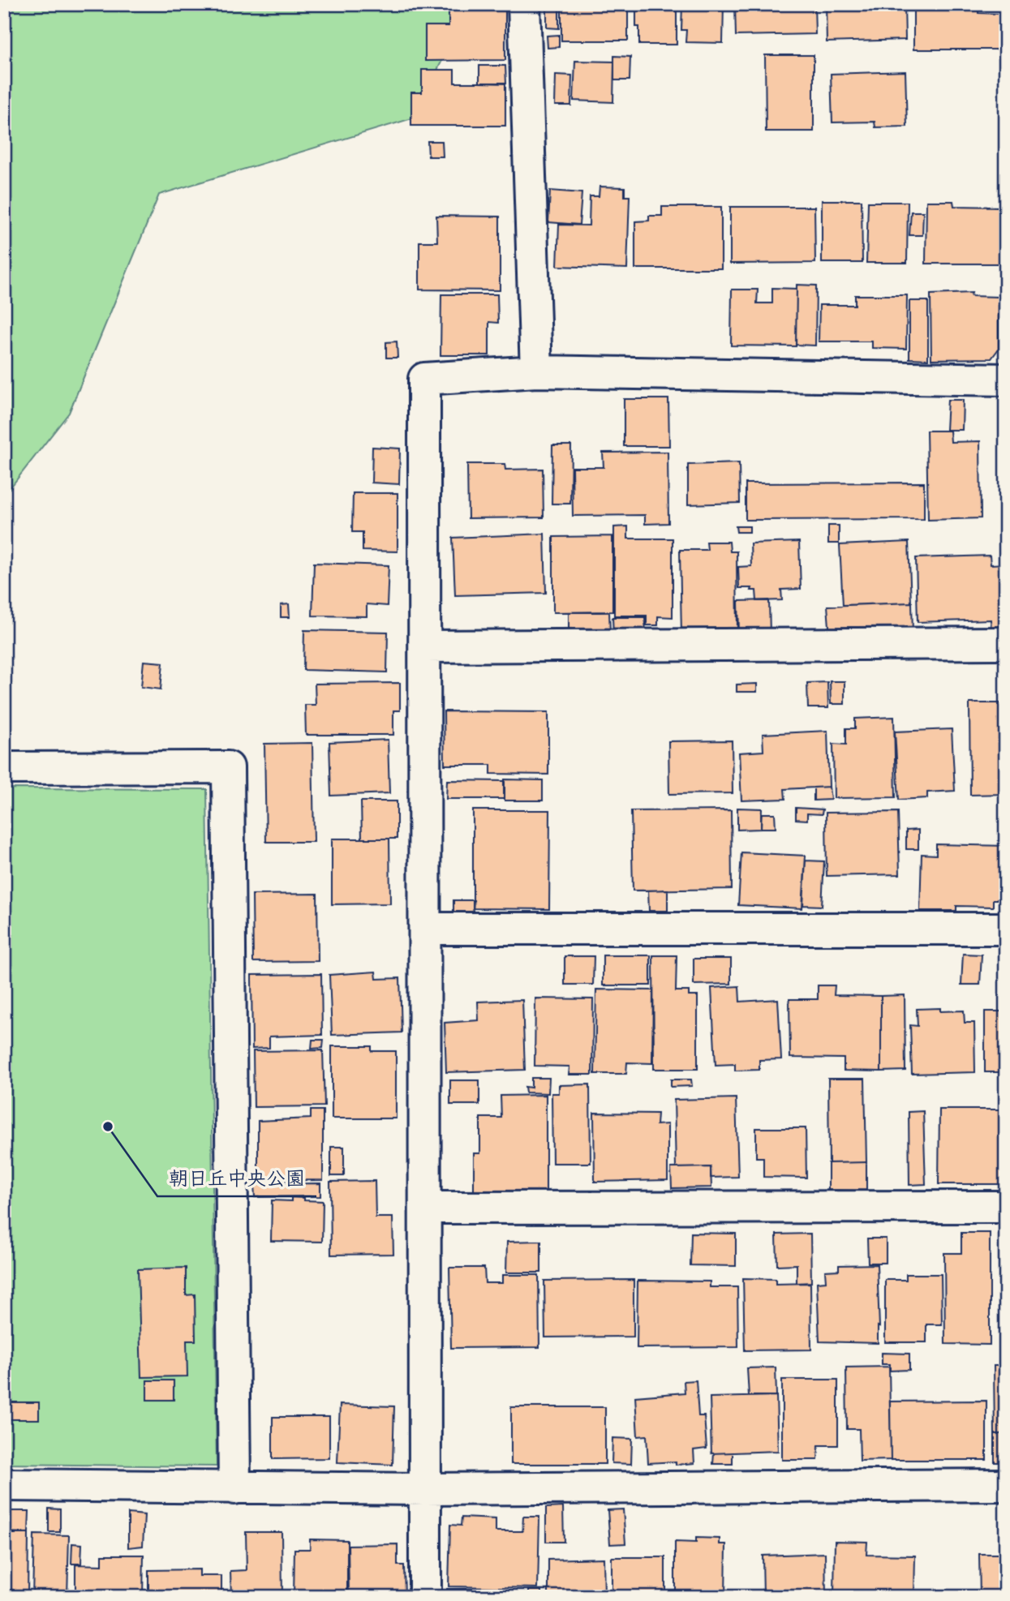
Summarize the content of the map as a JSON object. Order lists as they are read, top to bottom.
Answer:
{
  "places": ["朝日丘中央公園"]
}
